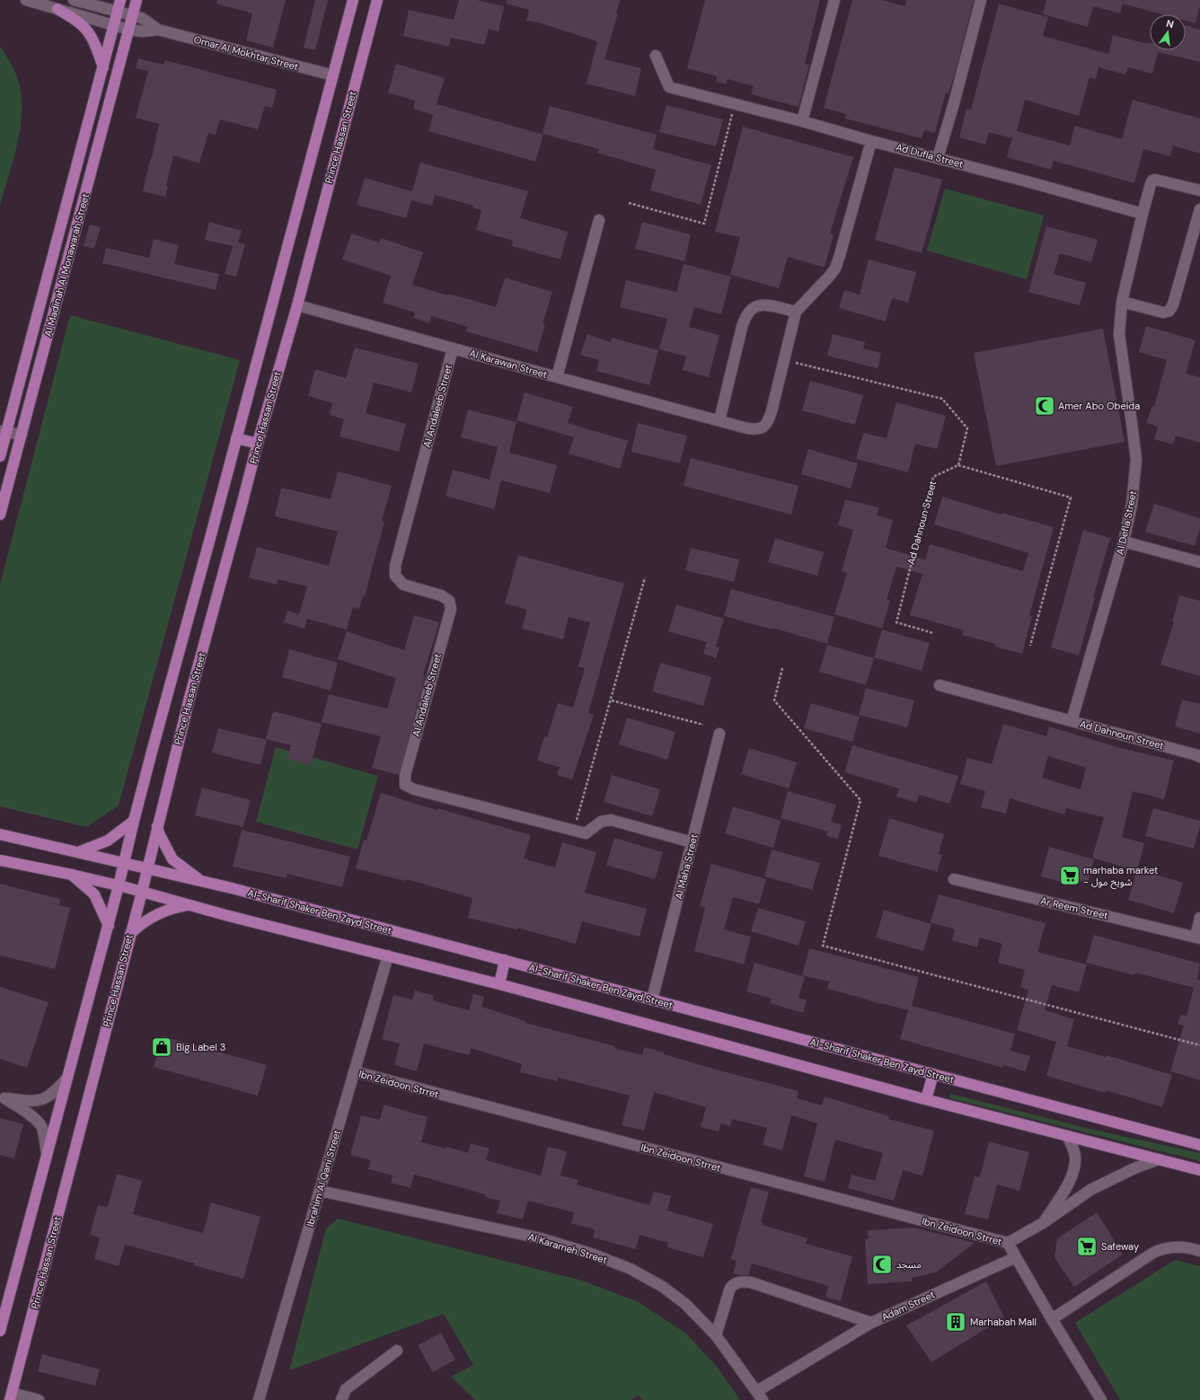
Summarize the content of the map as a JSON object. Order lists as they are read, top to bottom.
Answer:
{
  "streets": {
    "main road": ["Prince Hassan Street", "Al Madinah Al Monawarah Street", "Al-Sharif Shaker Ben Zayd Street"],
    "street": [
      "Omar Al Mokhtar Street",
      "Ad Dufla Street",
      "Al Karawan Street",
      "Al Andaleeb Street",
      "Ad Dahnoun Street",
      "Al Defla Street",
      "Al Maha Street",
      "Ar Reem Street",
      "Ibn Zeidoon Strret",
      "Ibrahim Al Qani Street",
      "Al Karameh Street",
      "Adam Street"
    ]
  },
  "crossings": [
    ["Prince Hassan Street", "Al Karawan Street"],
    ["Prince Hassan Street", "Al-Sharif Shaker Ben Zayd Street"],
    ["Ad Dufla Street", "Al Defla Street"],
    ["Al Karawan Street", "Al Andaleeb Street"],
    ["Al Andaleeb Street", "Al Maha Street"],
    ["Ad Dahnoun Street", "Al Defla Street"],
    ["Al Maha Street", "Al-Sharif Shaker Ben Zayd Street"],
    ["Ibn Zeidoon Strret", "Ibrahim Al Qani Street"],
    ["Ibrahim Al Qani Street", "Al Karameh Street"],
    ["Al Karameh Street", "Adam Street"]
  ],
  "places": {
    "mosque": ["Amer Abo Obeida", "مسجد"],
    "supermarket": ["marhaba market - شويخ مول", "Safeway"],
    "shop": ["Big Label 3"],
    "building": ["Marhabah Mall"]
  },
  "north": "top"
}
